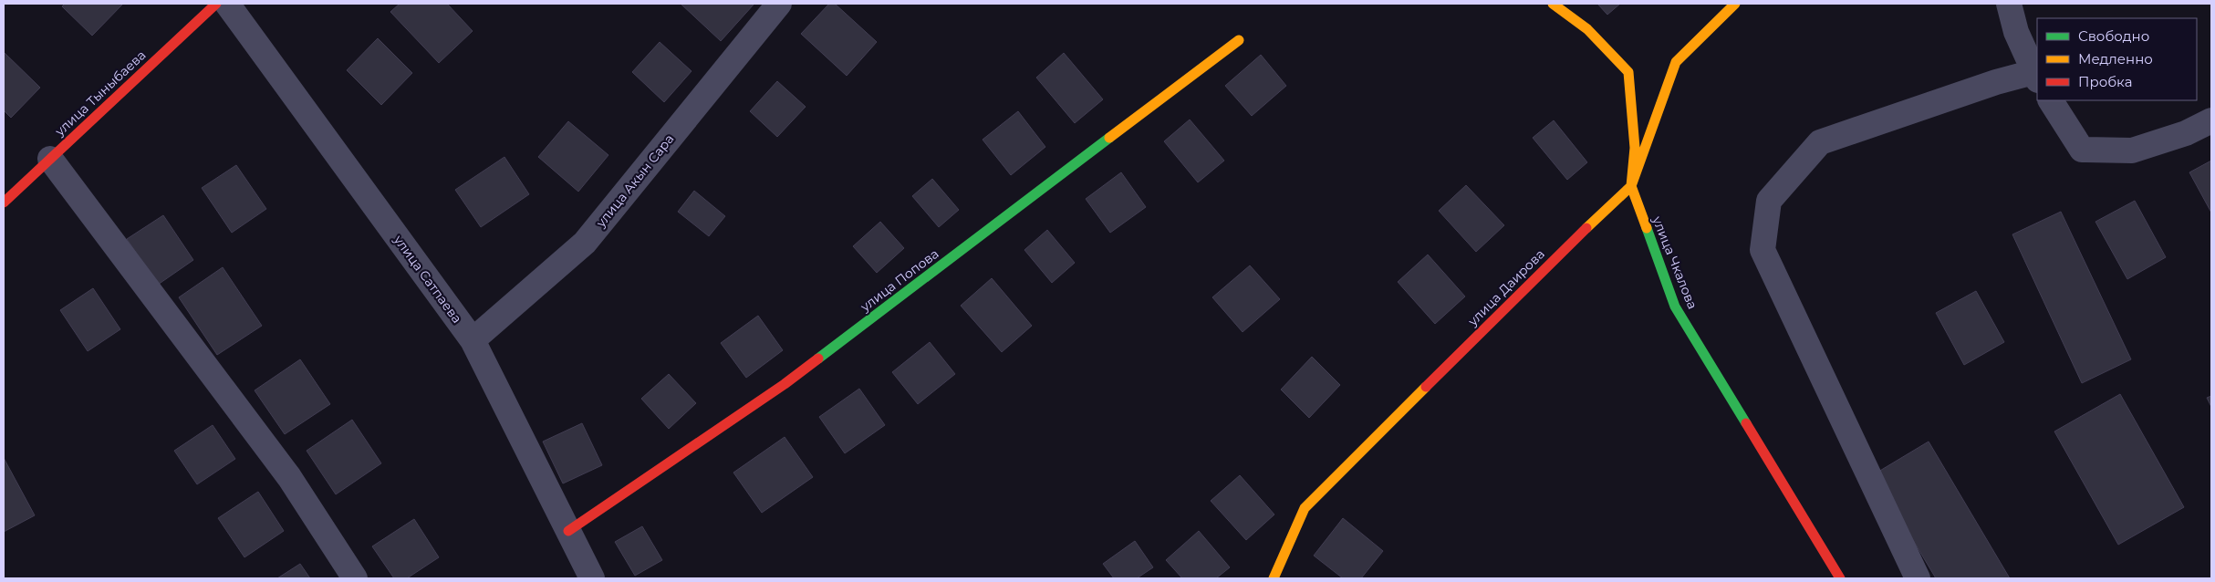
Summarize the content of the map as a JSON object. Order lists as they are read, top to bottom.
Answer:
{
  "streets": {
    "street": [
      "улица Тыныбаева",
      "улица Акын Сара",
      "улица Чкалова",
      "улица Сатпаева",
      "улица Попова",
      "улица Даирова"
    ]
  },
  "crossings": [
    ["улица Акын Сара", "улица Сатпаева"],
    ["улица Чкалова", "улица Даирова"],
    ["улица Сатпаева", "улица Попова"]
  ],
  "legend": ["Свободно", "Медленно", "Пробка"]
}
